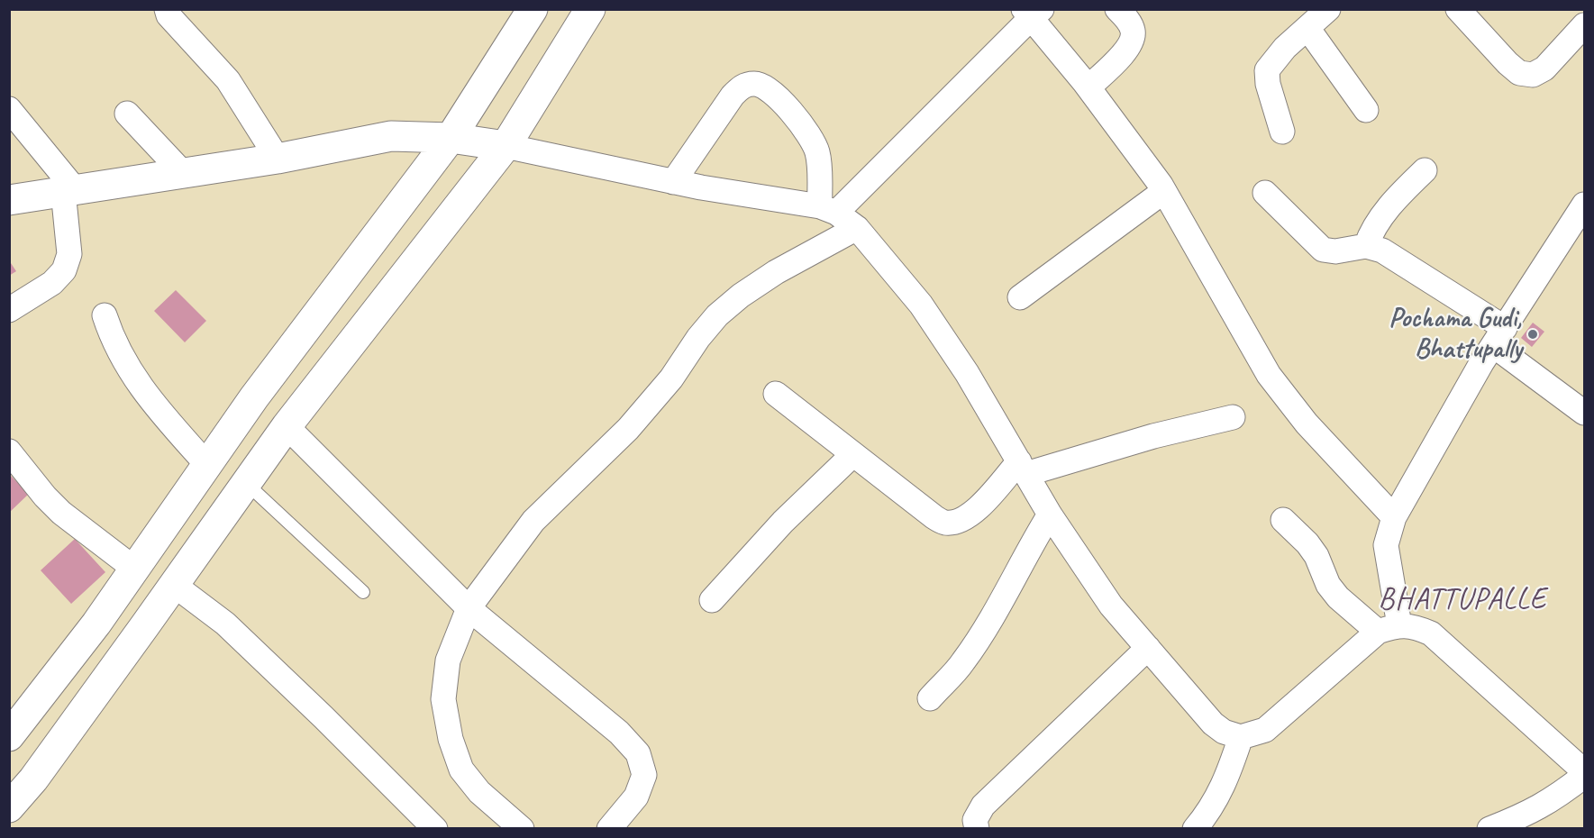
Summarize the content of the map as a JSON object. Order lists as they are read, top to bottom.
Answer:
{
  "districts": ["BHATTUPALLE"],
  "places": ["Pochama Gudi, Bhattupally"]
}
